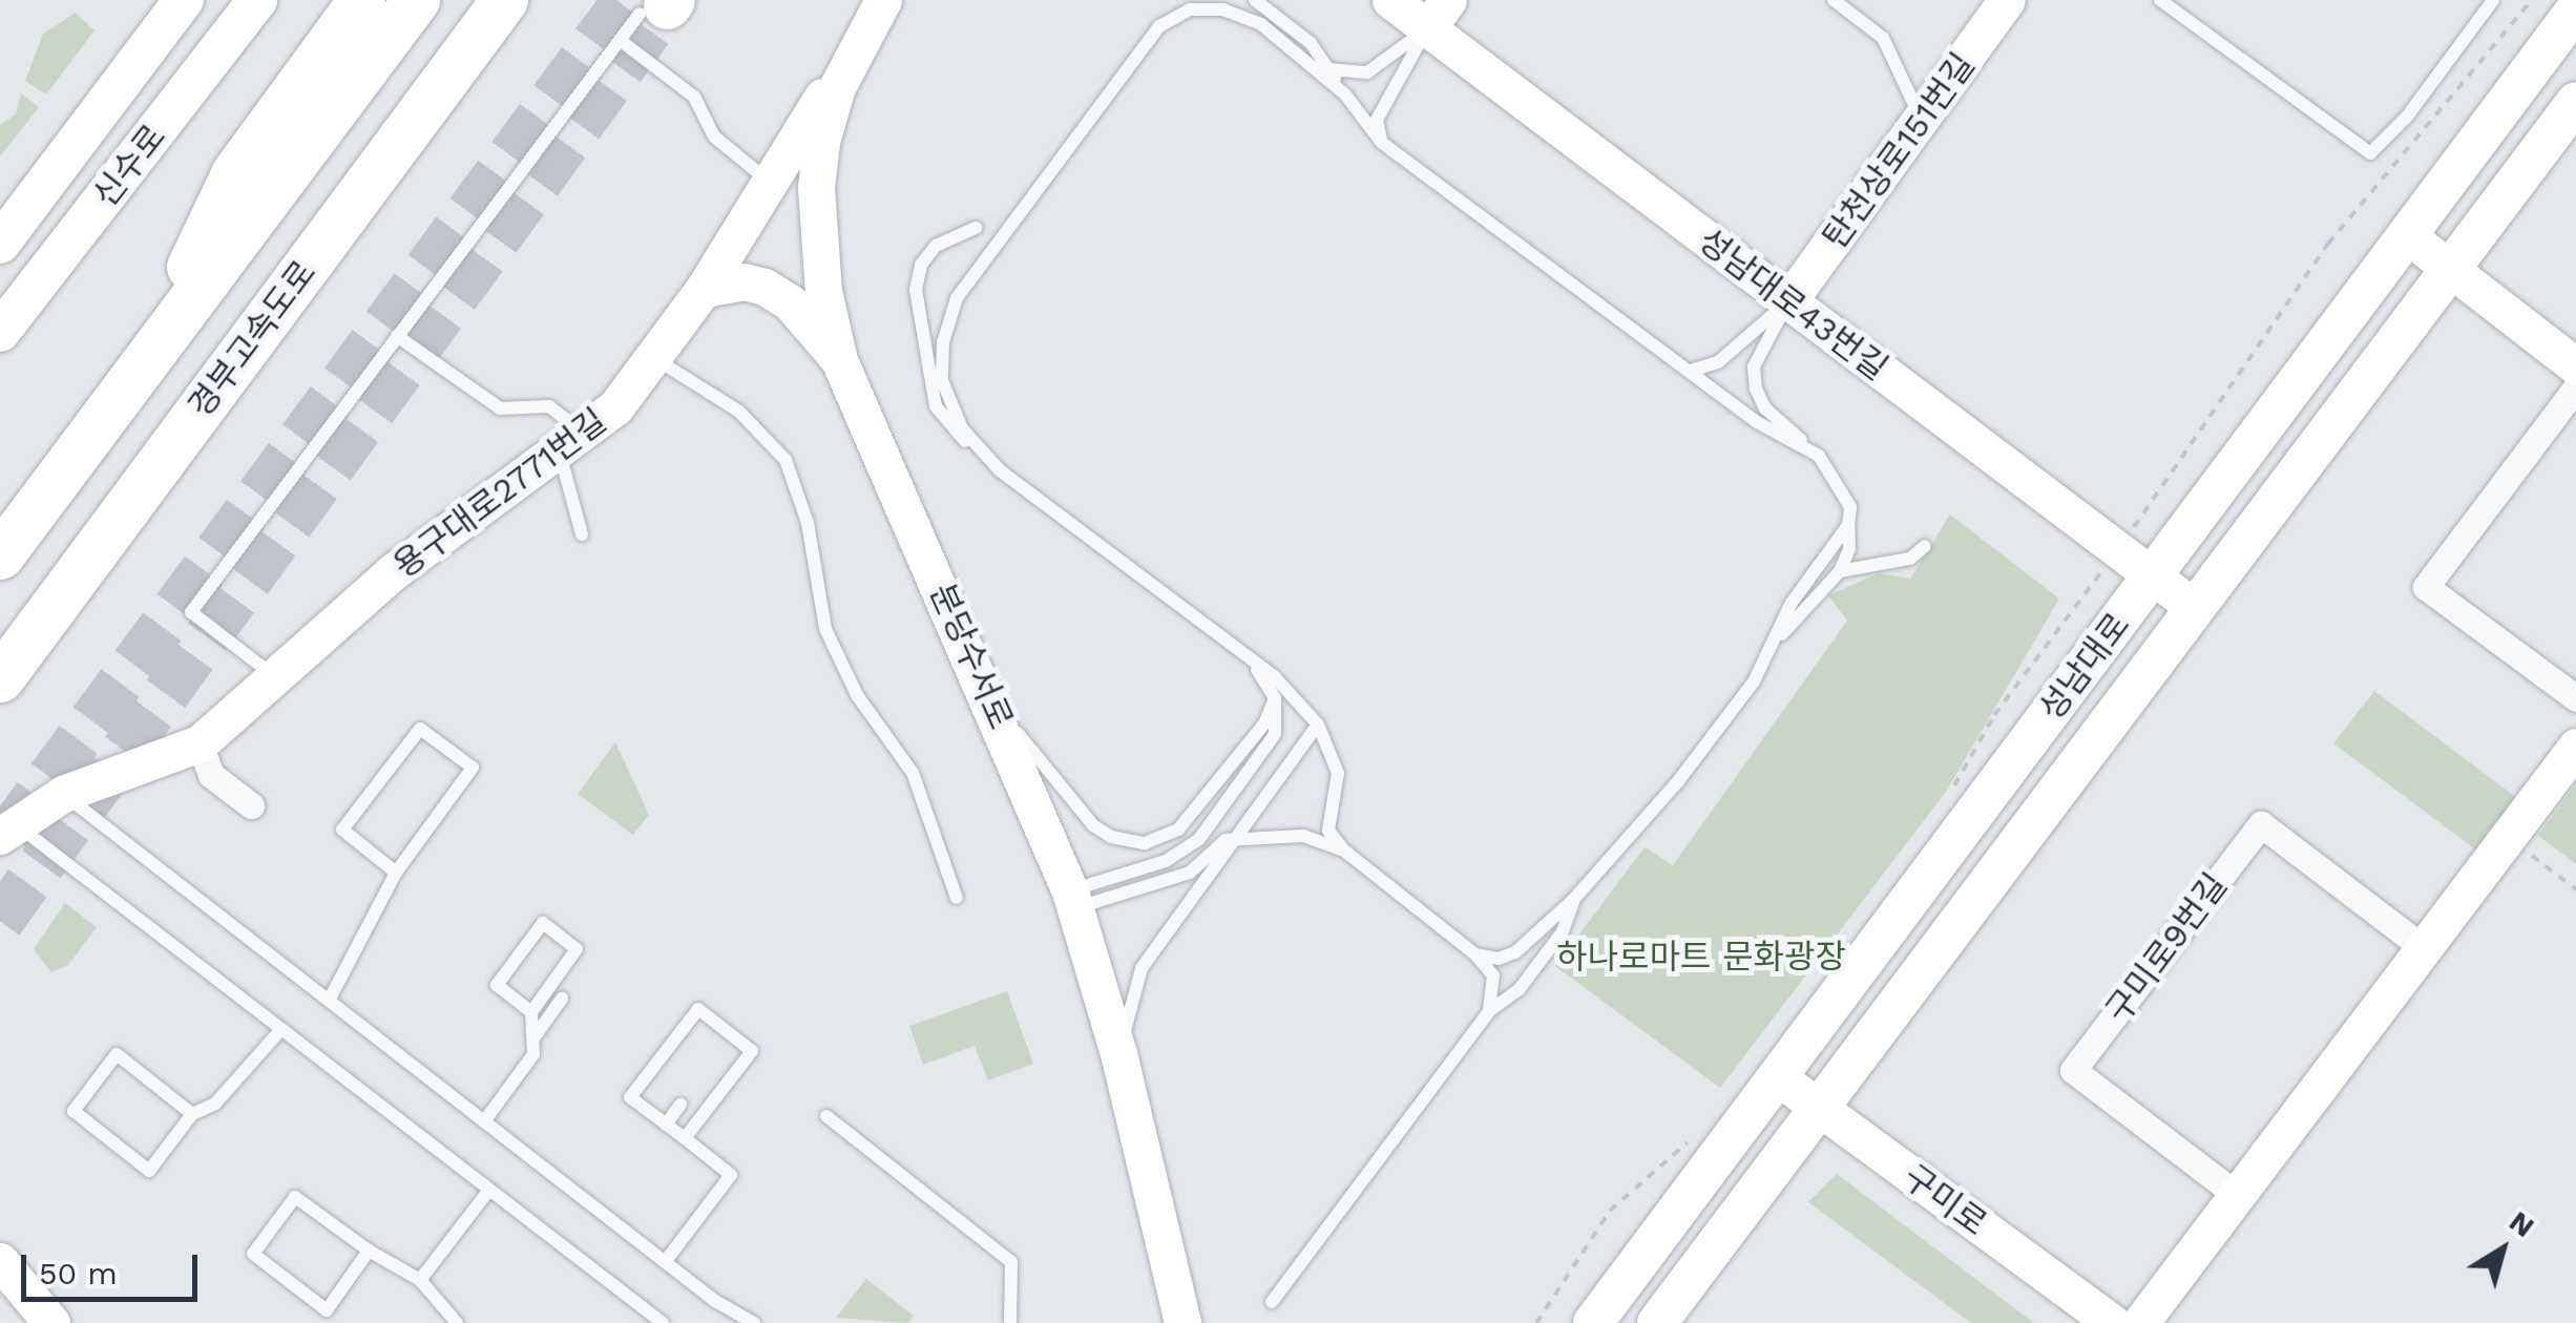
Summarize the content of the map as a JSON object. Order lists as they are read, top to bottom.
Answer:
{
  "streets": {
    "highway": ["경부고속도로"],
    "main road": ["신수로", "성남대로"],
    "street": [
      "탄천상로151번길",
      "성남대로43번길",
      "용구대로2771번길",
      "분당수서로",
      "구미로9번길",
      "구미로"
    ]
  },
  "crossings": [
    ["탄천상로151번길", "성남대로43번길"],
    ["성남대로43번길", "성남대로"],
    ["용구대로2771번길", "분당수서로"],
    ["성남대로", "구미로"]
  ],
  "parks": ["하나로마트 문화광장"],
  "scale_bar": "50 m",
  "north": "top right"
}
